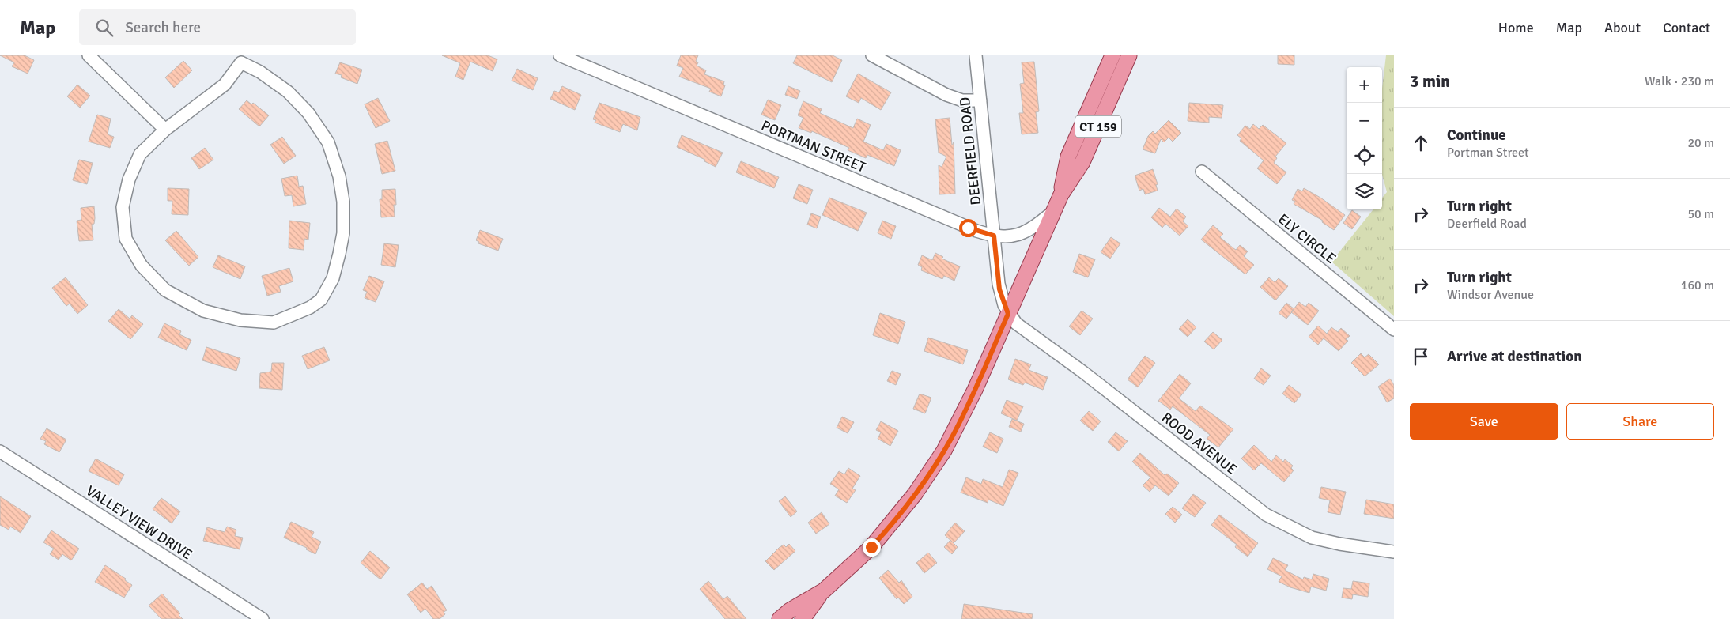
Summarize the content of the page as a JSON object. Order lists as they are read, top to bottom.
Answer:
{
  "streets": {
    "main road": ["CT 159"],
    "street": [
      "PORTMAN STREET",
      "DEERFIELD ROAD",
      "ELY CIRCLE",
      "ROOD AVENUE",
      "VALLEY VIEW DRIVE"
    ]
  },
  "crossings": [
    ["CT 159", "PORTMAN STREET"],
    ["CT 159", "DEERFIELD ROAD"],
    ["CT 159", "ROOD AVENUE"],
    ["PORTMAN STREET", "DEERFIELD ROAD"],
    ["DEERFIELD ROAD", "ROOD AVENUE"]
  ],
  "page": {
    "header": "Map",
    "search": "Search here",
    "nav": [
      "Home",
      "Map",
      "About",
      "Contact"
    ],
    "heading": ["3 min", "Walk · 230 m"],
    "map_buttons": ["+", "−"],
    "list": [
      ["Continue", "Portman Street", "20 m"],
      ["Turn right", "Deerfield Road", "50 m"],
      ["Turn right", "Windsor Avenue", "160 m"],
      "Arrive at destination"
    ],
    "buttons": ["Save", "Share"]
  }
}
